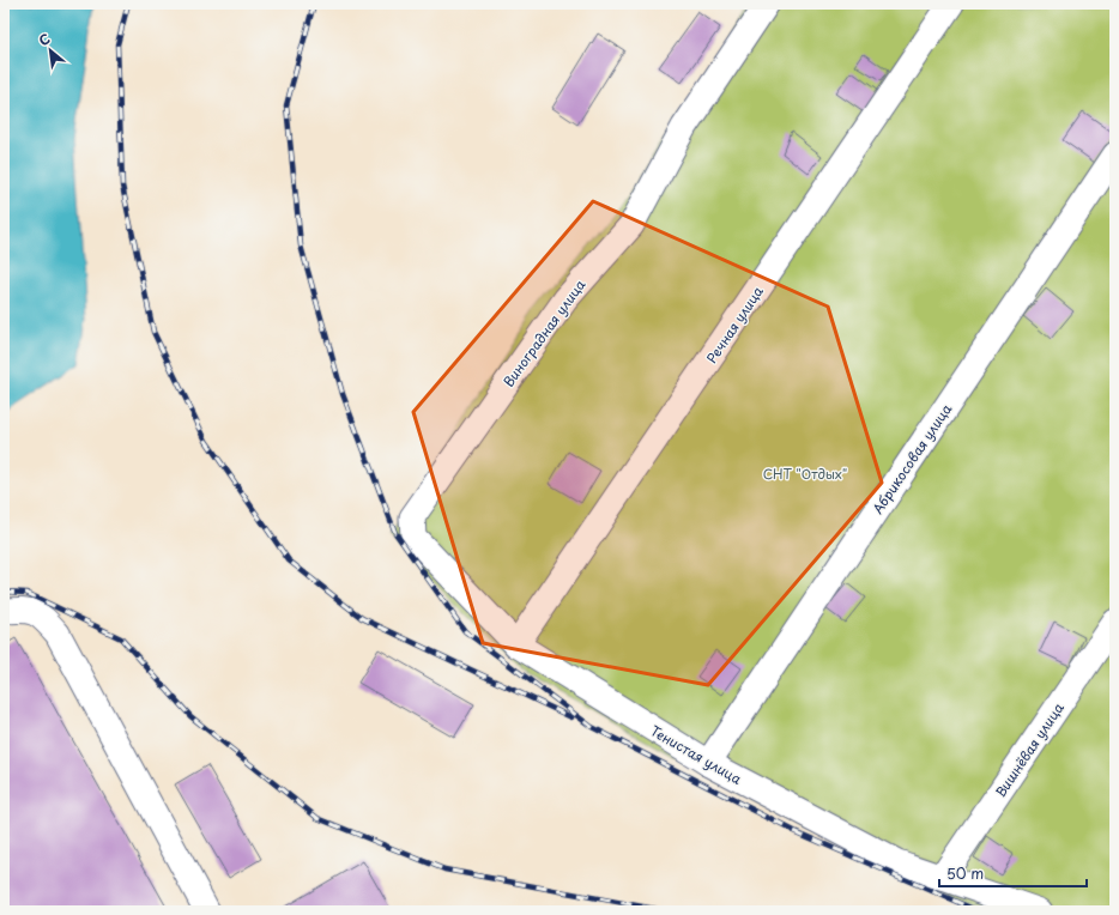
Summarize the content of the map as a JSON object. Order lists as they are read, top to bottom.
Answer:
{
  "streets": {
    "street": [
      "Речная улица",
      "Виноградная улица",
      "Абрикосовая улица",
      "Вишнёвая улица",
      "Тенистая улица"
    ]
  },
  "crossings": [
    ["Речная улица", "Тенистая улица"],
    ["Виноградная улица", "Тенистая улица"],
    ["Абрикосовая улица", "Тенистая улица"],
    ["Вишнёвая улица", "Тенистая улица"]
  ],
  "parks": ["СНТ \"Отдых\""],
  "scale_bar": "50 m",
  "north": "top left"
}
